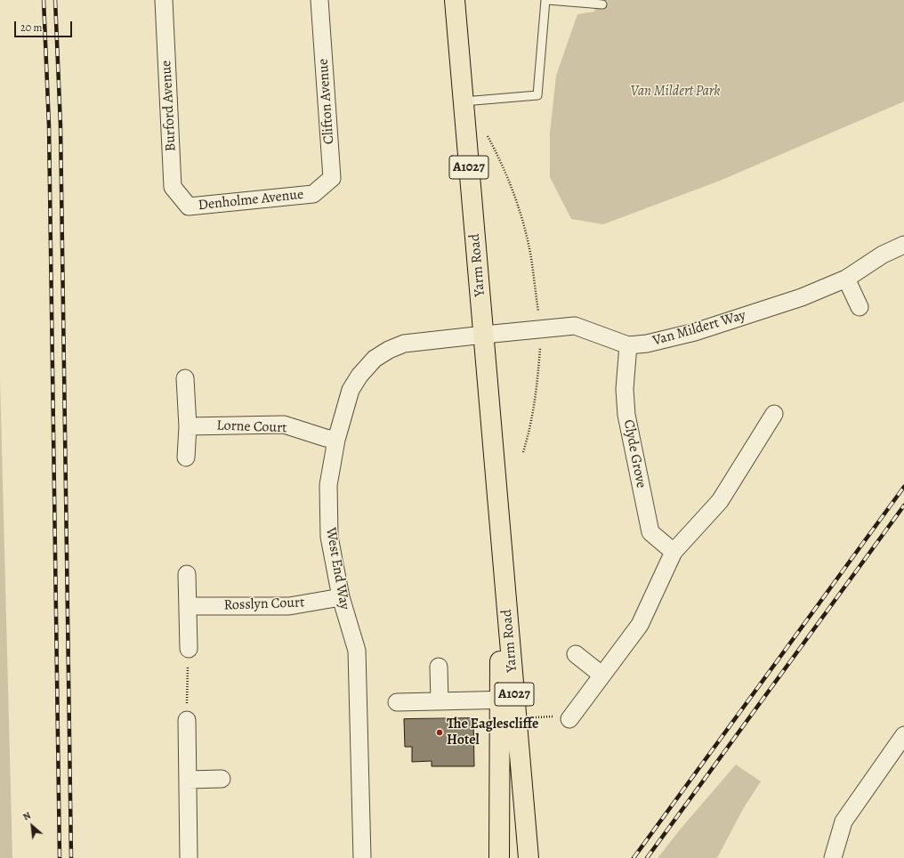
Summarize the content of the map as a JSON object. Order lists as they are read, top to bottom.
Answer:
{
  "streets": {
    "main road": ["A1027", "Yarm Road"],
    "street": [
      "Clifton Avenue",
      "Burford Avenue",
      "Denholme Avenue",
      "Van Mildert Way",
      "Lorne Court",
      "Clyde Grove",
      "West End Way",
      "Rosslyn Court"
    ]
  },
  "crossings": [
    ["Clifton Avenue", "Denholme Avenue"],
    ["Burford Avenue", "Denholme Avenue"],
    ["Yarm Road", "Van Mildert Way"],
    ["Yarm Road", "West End Way"],
    ["Van Mildert Way", "Clyde Grove"],
    ["Van Mildert Way", "West End Way"],
    ["Lorne Court", "West End Way"],
    ["West End Way", "Rosslyn Court"]
  ],
  "parks": ["Van Mildert Park"],
  "places": ["The Eaglescliffe Hotel"],
  "scale_bar": "20 m",
  "north": "top left"
}
